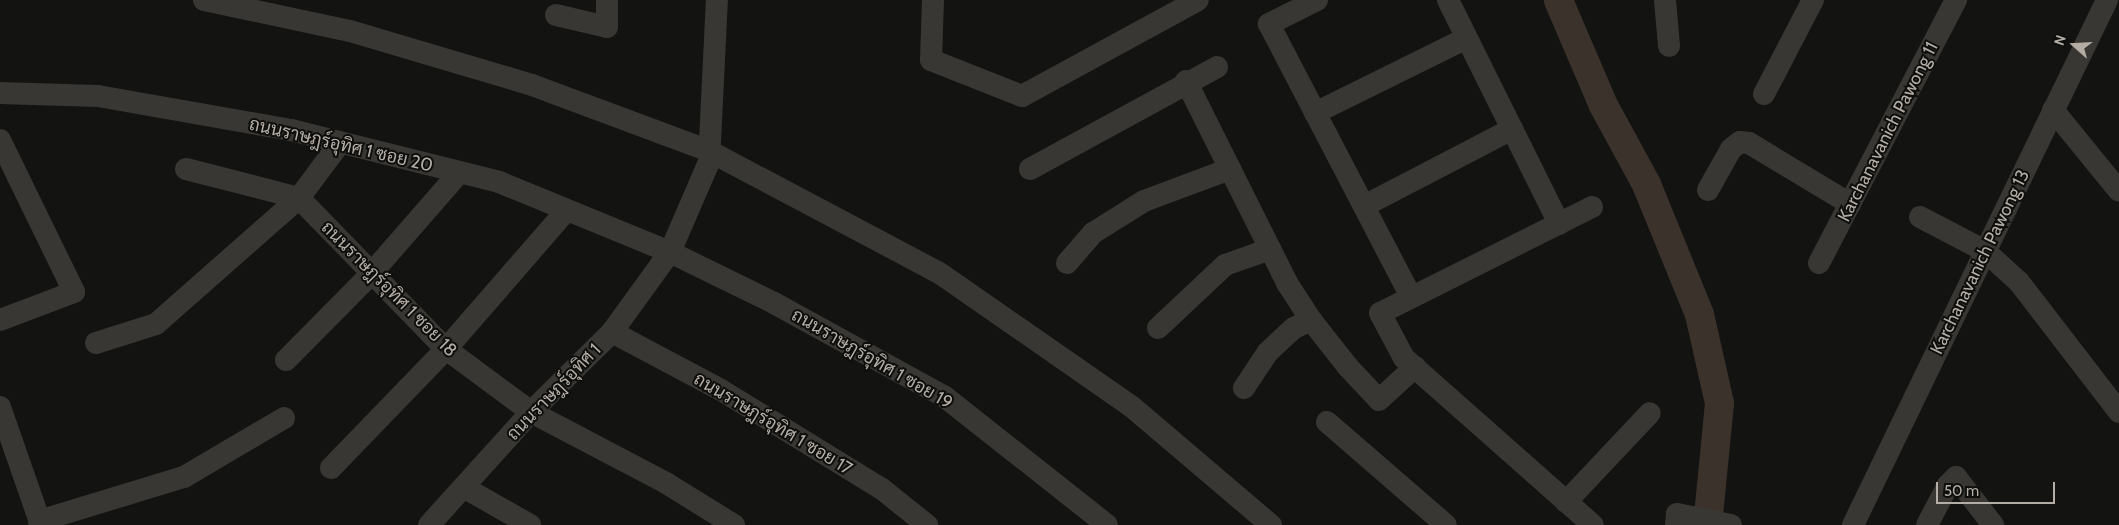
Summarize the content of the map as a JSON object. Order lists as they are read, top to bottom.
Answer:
{
  "streets": {
    "street": [
      "Karchanavanich Pawong 11",
      "ถนนราษฎร์อุทิศ 1 ซอย 20",
      "Karchanavanich Pawong 13",
      "ถนนราษฎร์อุทิศ 1 ซอย 18",
      "ถนนราษฎร์อุทิศ 1 ซอย 19",
      "ถนนราษฎร์อุทิศ 1",
      "ถนนราษฎร์อุทิศ 1 ซอย 17"
    ]
  },
  "crossings": [
    ["ถนนราษฎร์อุทิศ 1 ซอย 20", "ถนนราษฎร์อุทิศ 1 ซอย 19"],
    ["ถนนราษฎร์อุทิศ 1 ซอย 20", "ถนนราษฎร์อุทิศ 1"],
    ["ถนนราษฎร์อุทิศ 1 ซอย 18", "ถนนราษฎร์อุทิศ 1"],
    ["ถนนราษฎร์อุทิศ 1 ซอย 19", "ถนนราษฎร์อุทิศ 1"],
    ["ถนนราษฎร์อุทิศ 1", "ถนนราษฎร์อุทิศ 1 ซอย 17"]
  ],
  "scale_bar": "50 m",
  "north": "left"
}
